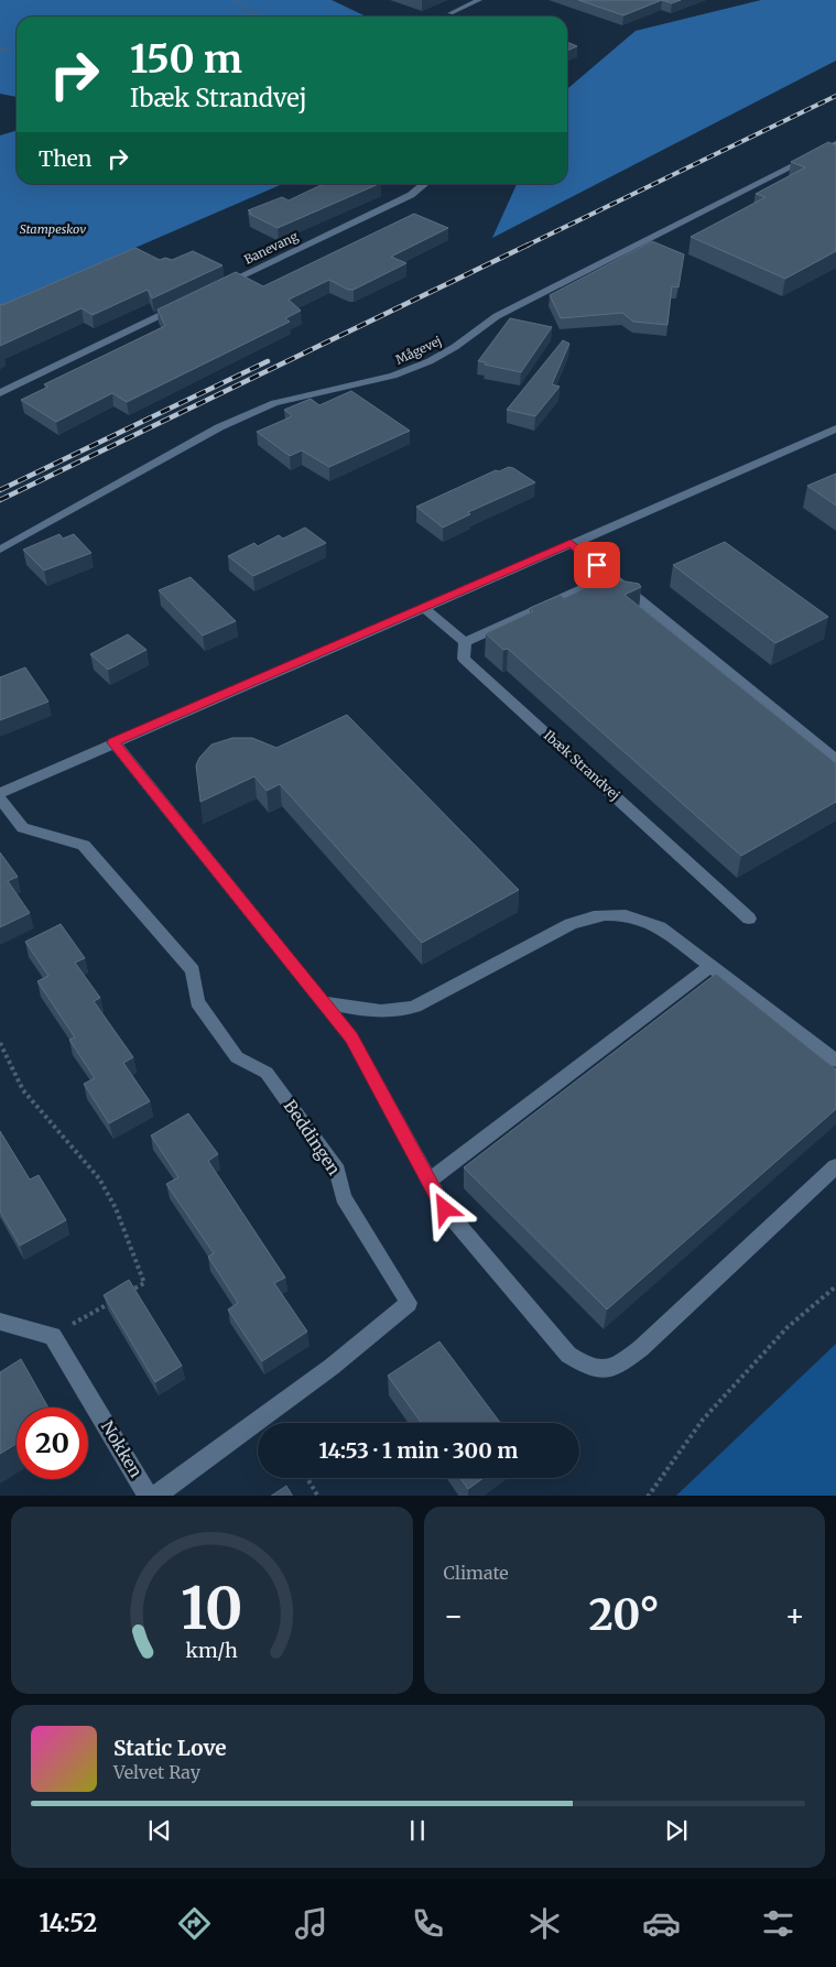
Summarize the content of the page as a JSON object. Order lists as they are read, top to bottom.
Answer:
{
  "streets": {
    "street": [
      "Banevang",
      "Mågevej",
      "Ibæk Strandvej",
      "Beddingen",
      "Nokken"
    ]
  },
  "parks": ["Stampeskov"],
  "page": {
    "turn": ["150 m", "Ibæk Strandvej"],
    "then": "Then",
    "limit": "20",
    "trip": "14:53 · 1 min · 300 m",
    "tile": "Climate",
    "heat": ["−", "20°", "+"],
    "song": ["Static Love", "Velvet Ray"],
    "tabs": "14:52",
    "gauge": ["10", "km/h"]
  }
}
